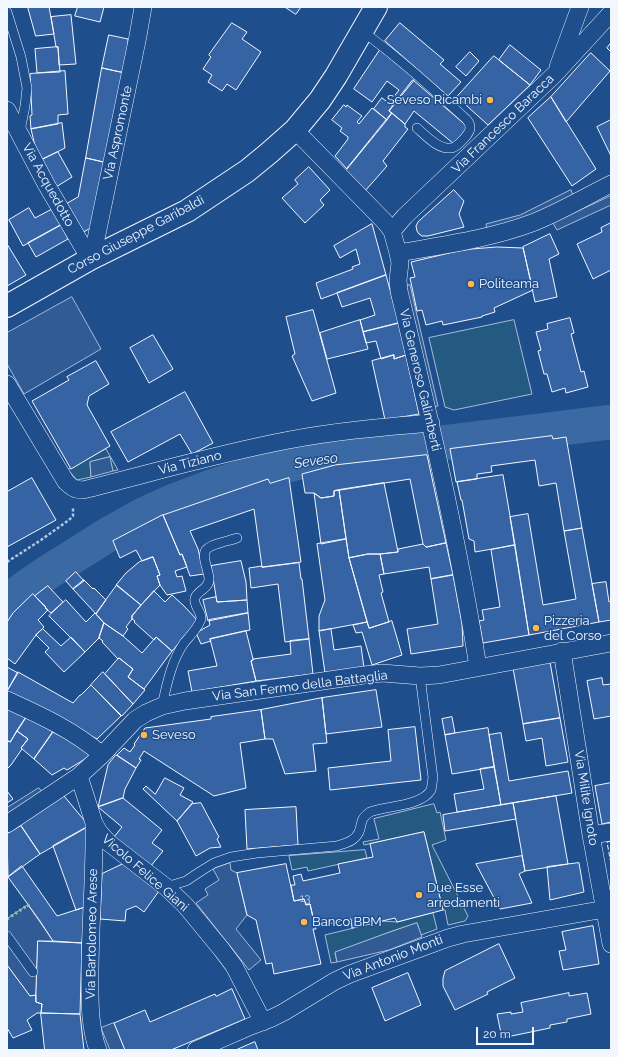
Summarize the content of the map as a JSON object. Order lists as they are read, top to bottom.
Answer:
{
  "streets": {
    "main road": ["Corso Giuseppe Garibaldi"],
    "street": [
      "Via Francesco Baracca",
      "Via Aspromonte",
      "Via Acquedotto",
      "Via Generoso Galimberti",
      "Via Tiziano",
      "Via San Fermo della Battaglia",
      "Via Milite Ignoto",
      "Vicolo Felice Giani",
      "Via Bartolomeo Arese",
      "Via Antonio Monti"
    ]
  },
  "crossings": [
    ["Via Francesco Baracca", "Via Generoso Galimberti"],
    ["Via Aspromonte", "Via Acquedotto"],
    ["Via Aspromonte", "Corso Giuseppe Garibaldi"],
    ["Via Acquedotto", "Corso Giuseppe Garibaldi"],
    ["Corso Giuseppe Garibaldi", "Via Generoso Galimberti"],
    ["Via Generoso Galimberti", "Via Tiziano"],
    ["Via Generoso Galimberti", "Via San Fermo della Battaglia"],
    ["Via San Fermo della Battaglia", "Via Milite Ignoto"],
    ["Via Milite Ignoto", "Via Antonio Monti"],
    ["Vicolo Felice Giani", "Via Bartolomeo Arese"],
    ["Vicolo Felice Giani", "Via Antonio Monti"]
  ],
  "water": ["Seveso"],
  "places": [
    "Seveso Ricambi",
    "Politeama",
    "Pizzeria del Corso",
    "Seveso",
    "Due Esse arredamenti",
    "Banco BPM"
  ],
  "house_numbers": ["13"],
  "scale_bar": "20 m"
}
